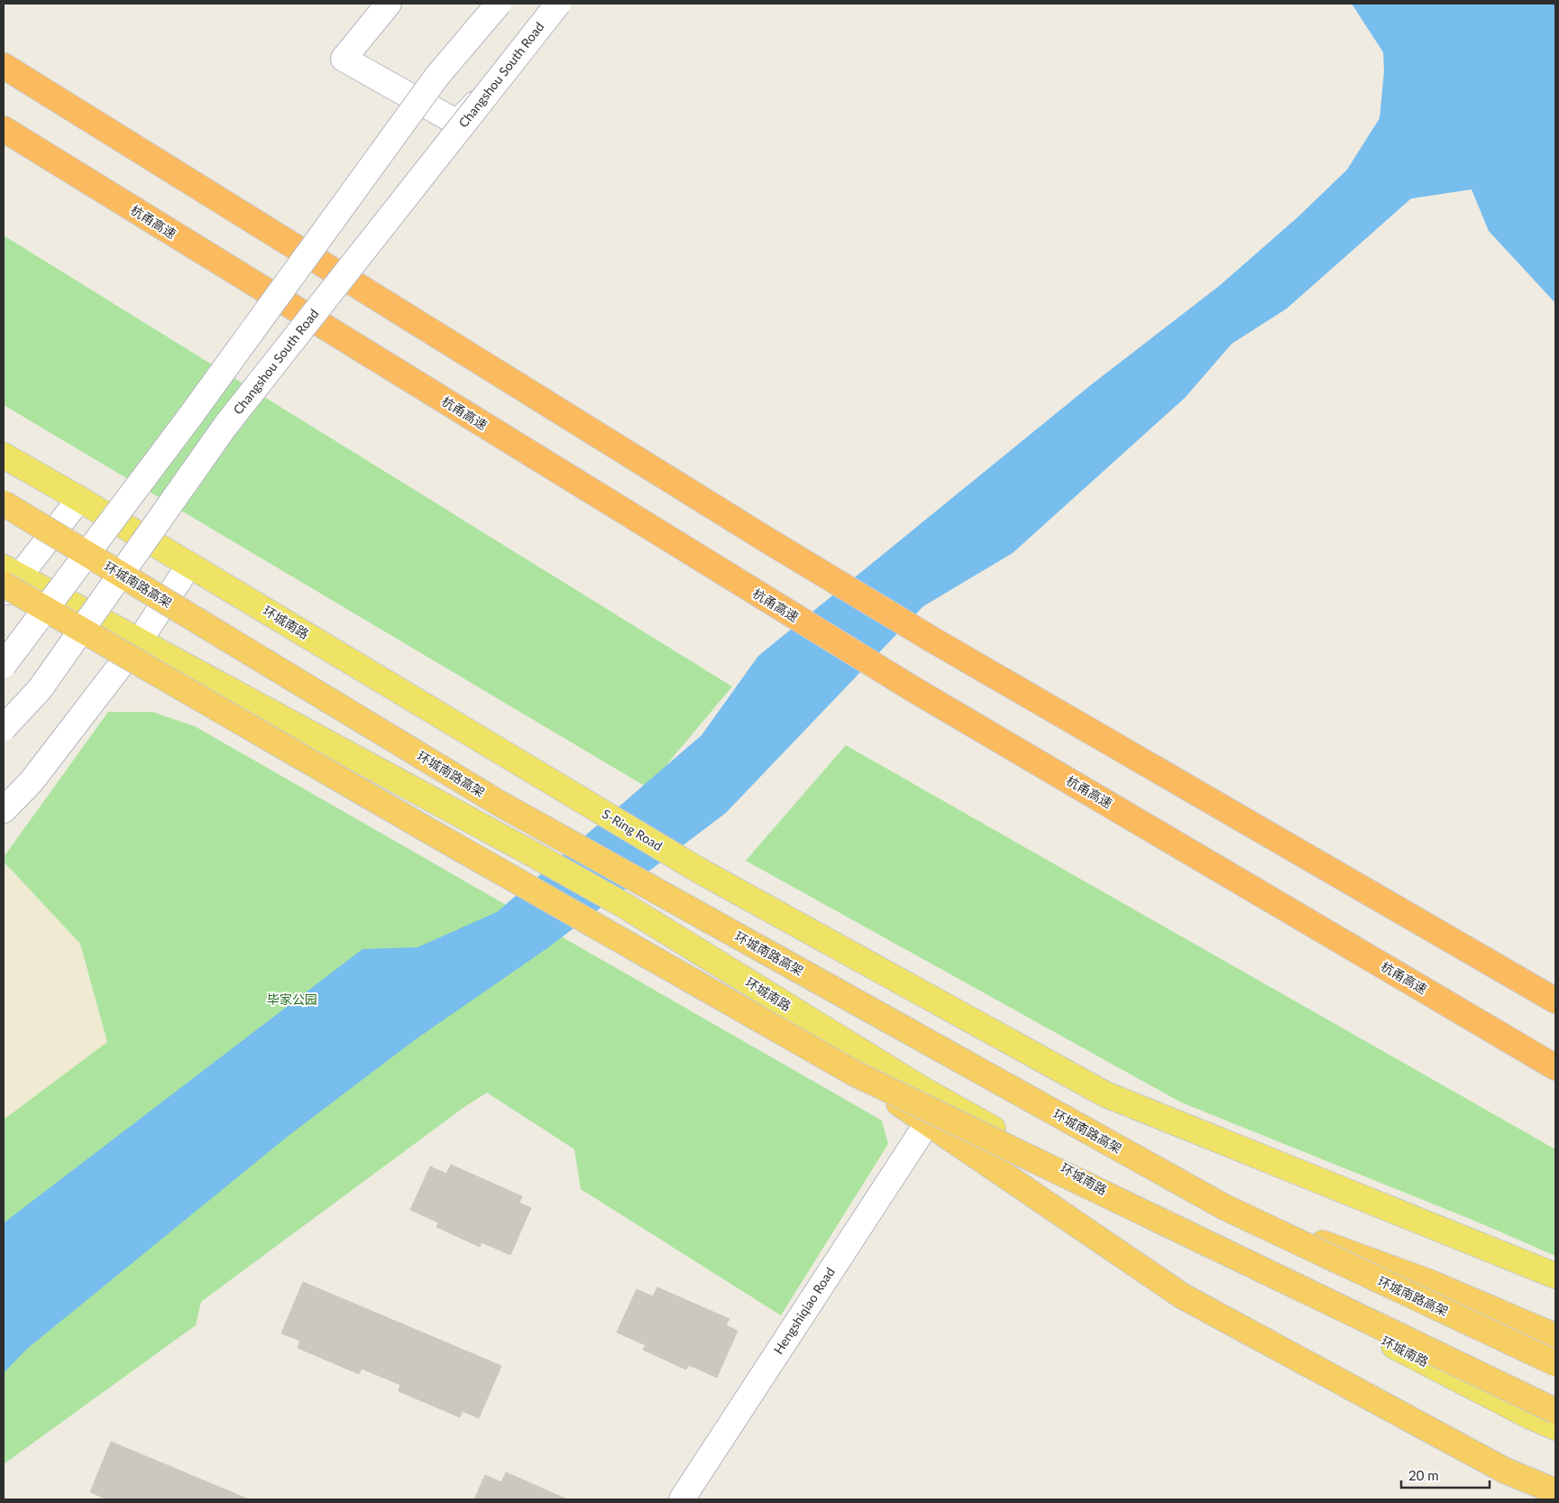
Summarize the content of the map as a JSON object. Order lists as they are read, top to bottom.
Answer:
{
  "streets": {
    "highway": ["杭甬高速", "环城南路高架"],
    "main road": [
      "Changshou South Road",
      "环城南路",
      "S-Ring Road",
      "Hengshiqiao Road"
    ]
  },
  "crossings": [
    ["环城南路", "S-Ring Road"]
  ],
  "parks": ["毕家公园"],
  "scale_bar": "20 m"
}
